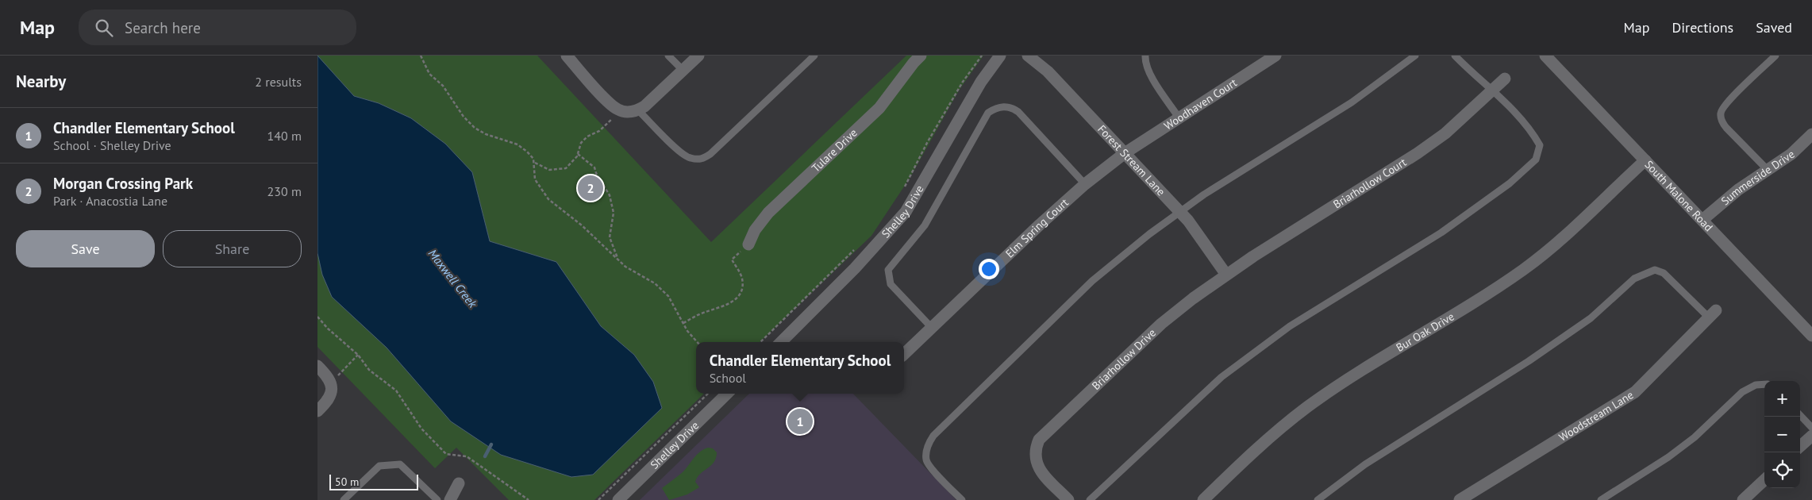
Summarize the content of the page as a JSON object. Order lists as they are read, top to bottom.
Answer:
{
  "streets": {
    "street": [
      "Woodhaven Court",
      "Tulare Drive",
      "Forest Stream Lane",
      "Summerside Drive",
      "Briarhollow Court",
      "South Malone Road",
      "Shelley Drive",
      "Elm Spring Court",
      "Bur Oak Drive",
      "Briarhollow Drive",
      "Woodstream Lane"
    ]
  },
  "crossings": [
    ["Woodhaven Court", "Forest Stream Lane"],
    ["Woodhaven Court", "Elm Spring Court"],
    ["Forest Stream Lane", "Briarhollow Court"],
    ["Forest Stream Lane", "Elm Spring Court"],
    ["Forest Stream Lane", "Briarhollow Drive"],
    ["Summerside Drive", "South Malone Road"],
    ["Briarhollow Court", "Briarhollow Drive"],
    ["South Malone Road", "Bur Oak Drive"]
  ],
  "water": ["Maxwell Creek"],
  "scale_bar": "50 m",
  "page": {
    "header": "Map",
    "search": "Search here",
    "nav": ["Map", "Directions", "Saved"],
    "heading": ["Nearby", "2 results"],
    "list": [
      {
        "mark": "1",
        "name": "Chandler Elementary School",
        "note": "School · Shelley Drive",
        "value": "140 m"
      },
      {
        "mark": "2",
        "name": "Morgan Crossing Park",
        "note": "Park · Anacostia Lane",
        "value": "230 m"
      }
    ],
    "pins": ["2", "1"],
    "buttons": ["Save", "Share"],
    "popup": ["Chandler Elementary School", "School"],
    "map_buttons": ["+", "−"],
    "scale": "50 m"
  }
}
